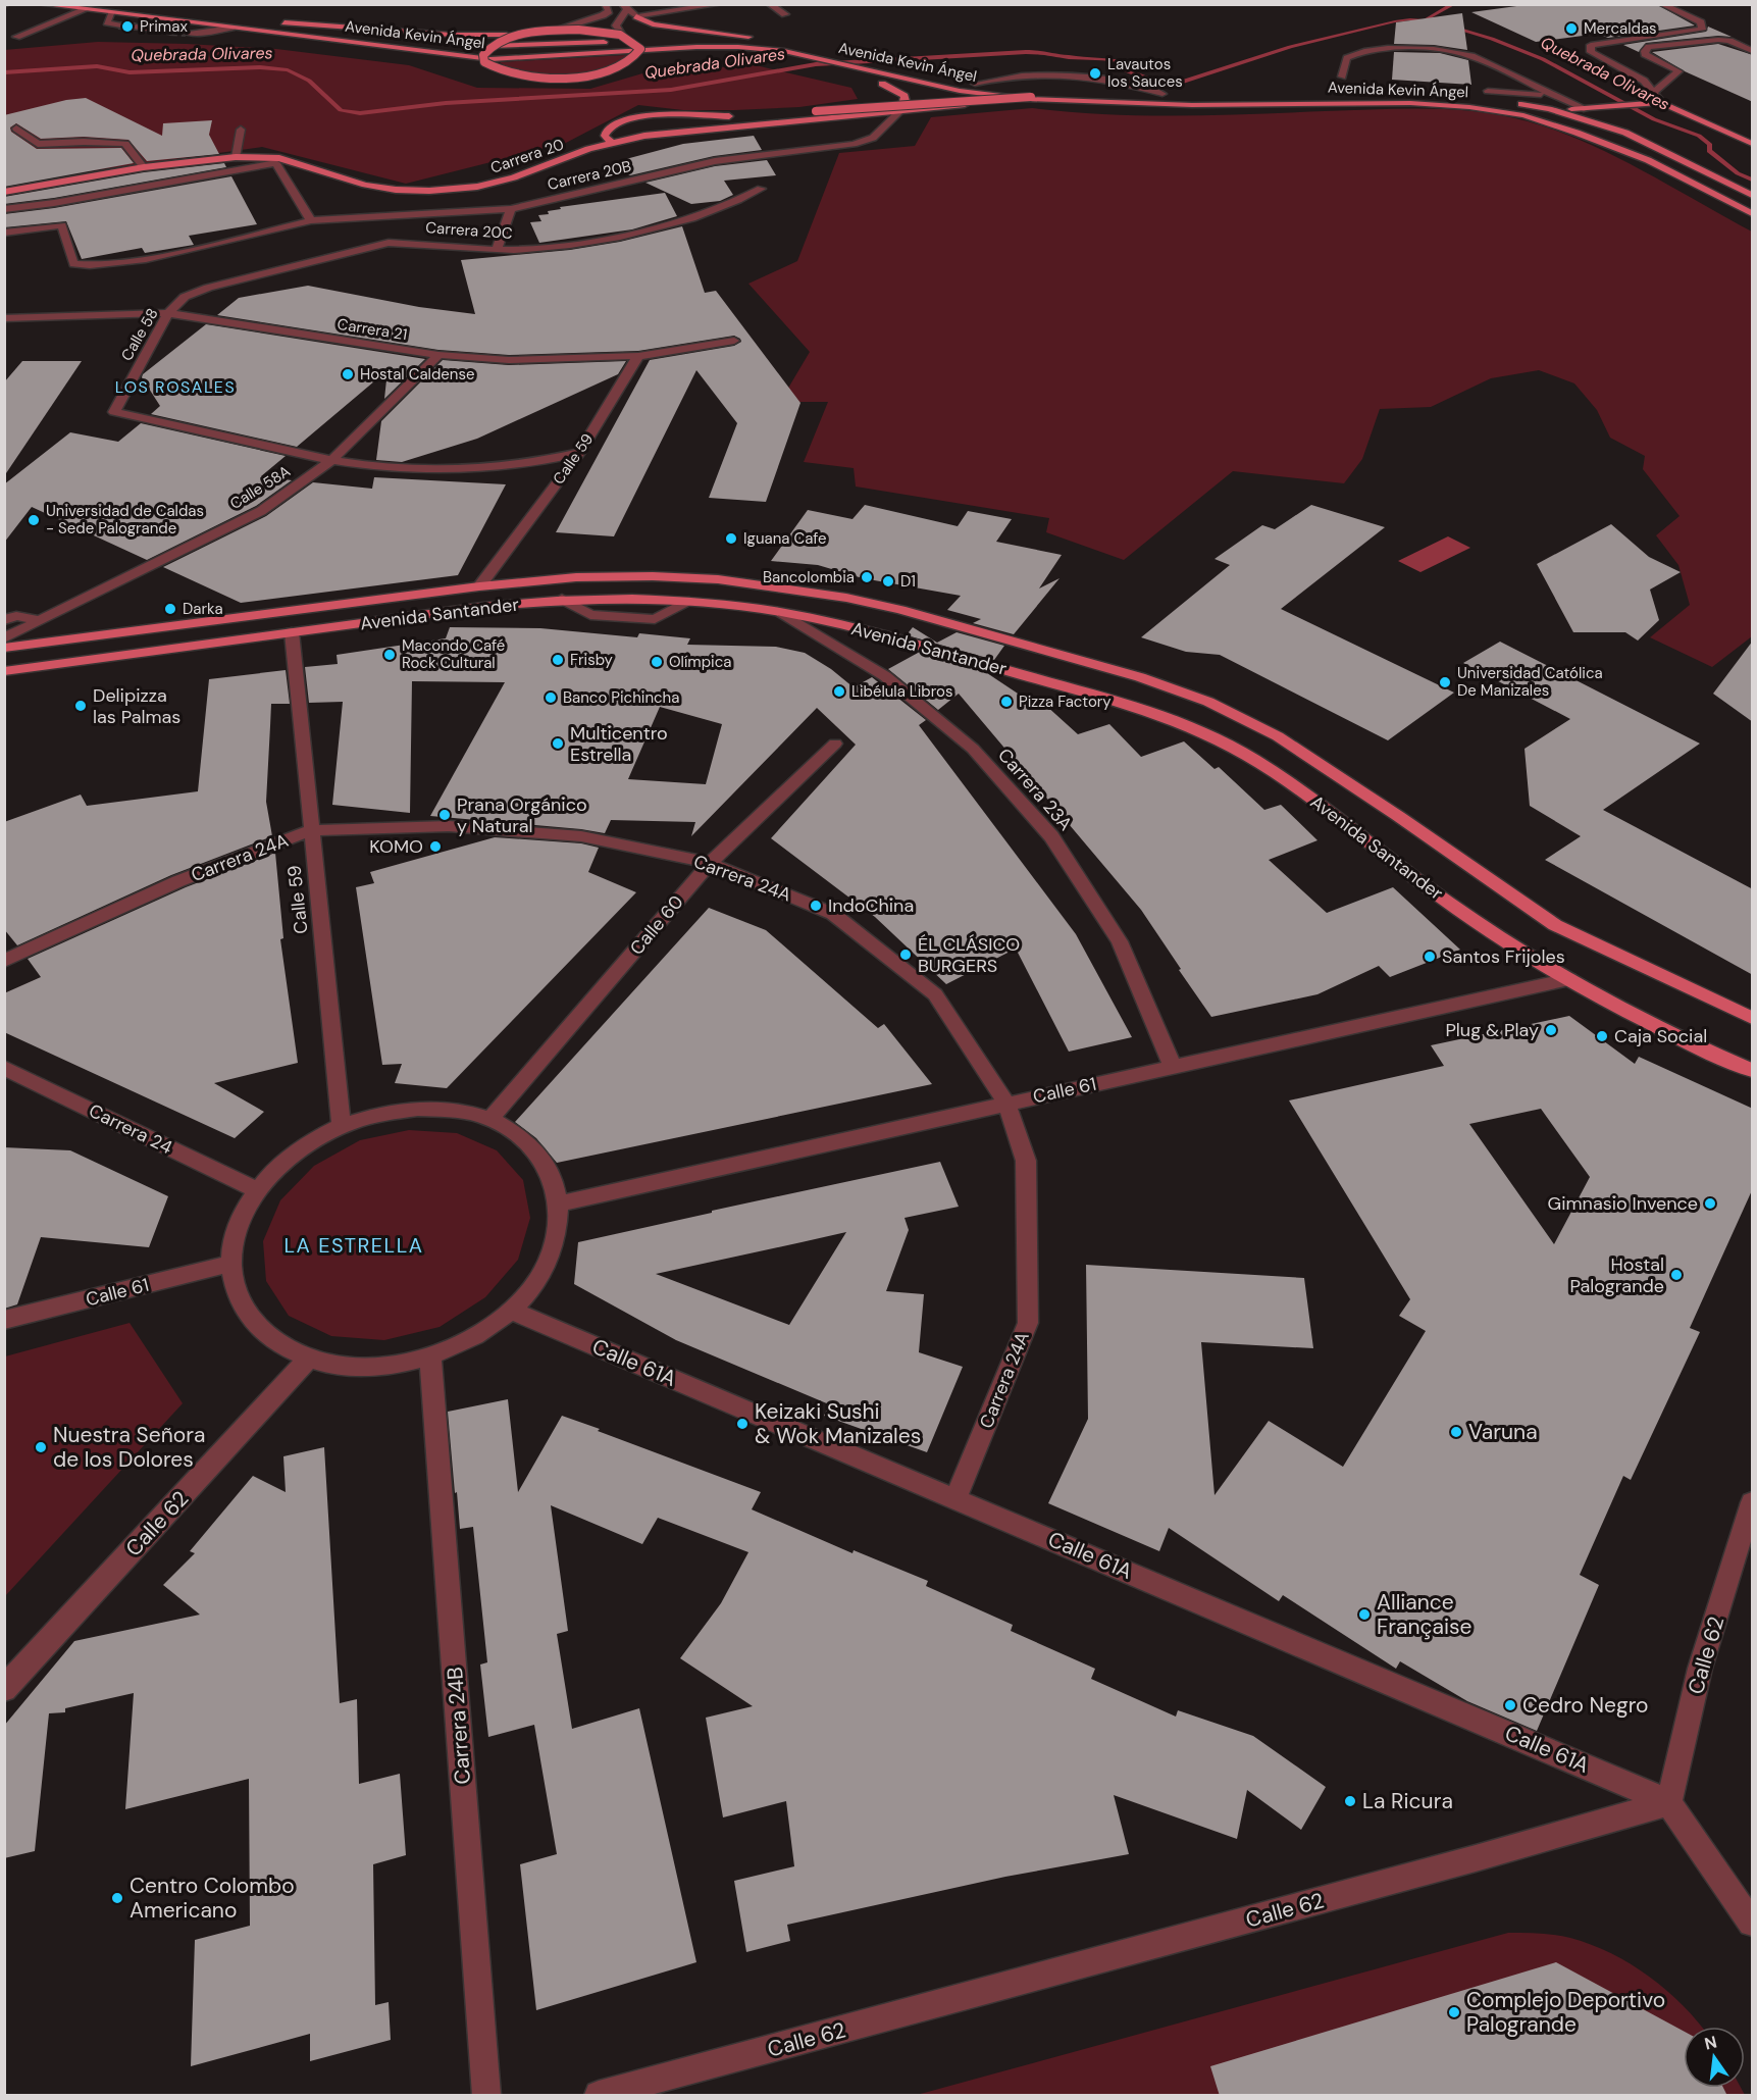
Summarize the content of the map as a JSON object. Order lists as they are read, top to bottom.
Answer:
{
  "streets": {
    "main road": ["Avenida Kevin Ángel", "Carrera 20", "Avenida Santander"],
    "street": [
      "Carrera 20B",
      "Carrera 20C",
      "Carrera 21",
      "Calle 58",
      "Calle 59",
      "Calle 58A",
      "Carrera 23A",
      "Carrera 24A",
      "Calle 60",
      "Calle 61",
      "Carrera 24",
      "Calle 61A",
      "Calle 62",
      "Carrera 24B"
    ]
  },
  "crossings": [
    ["Avenida Kevin Ángel", "Carrera 20"],
    ["Carrera 20", "Carrera 20B"],
    ["Carrera 20C", "Calle 58"],
    ["Carrera 21", "Calle 58"],
    ["Carrera 21", "Calle 59"],
    ["Carrera 21", "Calle 58A"],
    ["Calle 58", "Calle 58A"],
    ["Calle 59", "Avenida Santander"],
    ["Calle 59", "Carrera 24A"],
    ["Avenida Santander", "Carrera 23A"],
    ["Avenida Santander", "Calle 61"],
    ["Carrera 23A", "Calle 61"],
    ["Carrera 24A", "Calle 60"],
    ["Carrera 24A", "Calle 61"],
    ["Carrera 24A", "Calle 61A"],
    ["Calle 61A", "Calle 62"]
  ],
  "districts": ["LOS ROSALES", "LA ESTRELLA"],
  "water": ["Quebrada Olivares"],
  "places": [
    "Primax",
    "Mercaldas",
    "Lavautos los Sauces",
    "Hostal Caldense",
    "Universidad de Caldas - Sede Palogrande",
    "Iguana Cafe",
    "Bancolombia",
    "D1",
    "Darka",
    "Macondo Café Rock Cultural",
    "Frisby",
    "Olímpica",
    "Universidad Católica De Manizales",
    "Libélula Libros",
    "Banco Pichincha",
    "Pizza Factory",
    "Delipizza las Palmas",
    "Multicentro Estrella",
    "Prana Orgánico y Natural",
    "KOMO",
    "IndoChina",
    "ÉL CLÁSICO BURGERS",
    "Santos Frijoles",
    "Plug & Play",
    "Caja Social",
    "Gimnasio Invence",
    "Hostal Palogrande",
    "Keizaki Sushi & Wok Manizales",
    "Varuna",
    "Nuestra Señora de los Dolores",
    "Alliance Française",
    "Cedro Negro",
    "La Ricura",
    "Centro Colombo Americano",
    "Complejo Deportivo Palogrande"
  ],
  "north": "top"
}
